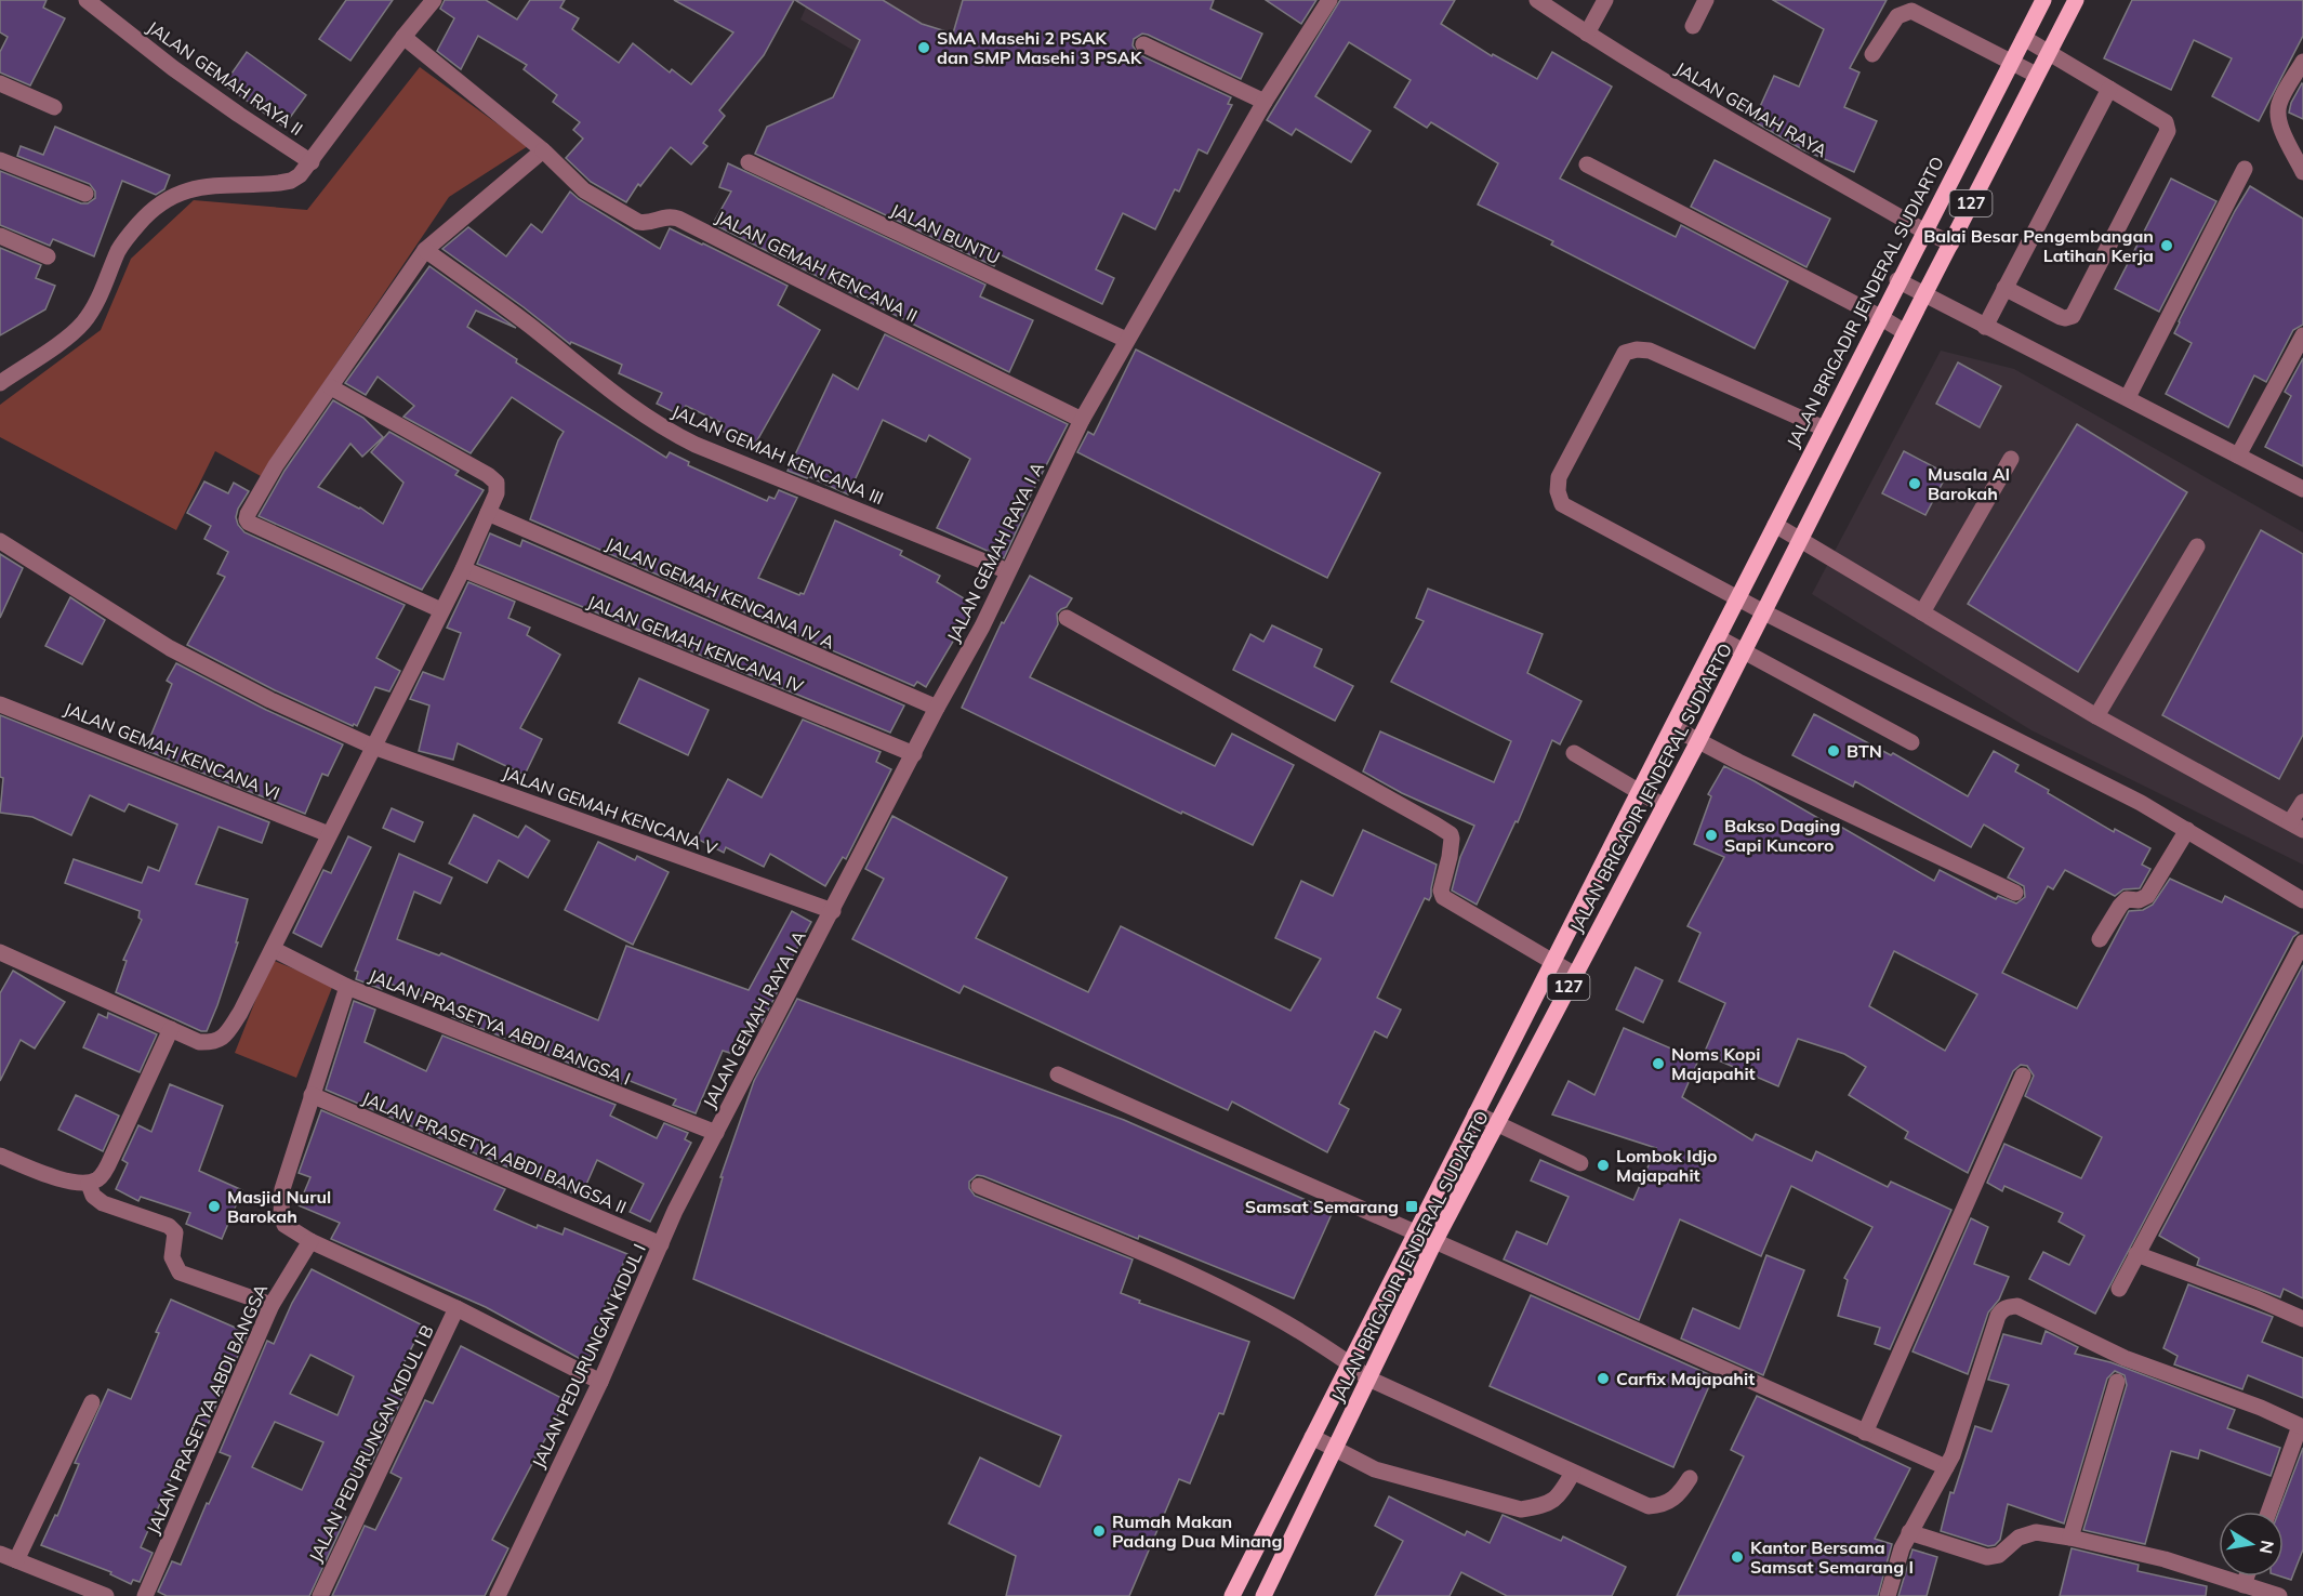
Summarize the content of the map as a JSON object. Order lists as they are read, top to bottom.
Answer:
{
  "streets": {
    "main road": ["127", "JALAN BRIGADIR JENDERAL SUDIARTO"],
    "street": [
      "JALAN GEMAH RAYA II",
      "JALAN GEMAH RAYA",
      "JALAN BUNTU",
      "JALAN GEMAH KENCANA II",
      "JALAN GEMAH KENCANA III",
      "JALAN GEMAH RAYA I A",
      "JALAN GEMAH KENCANA IV A",
      "JALAN GEMAH KENCANA IV",
      "JALAN GEMAH KENCANA VI",
      "JALAN GEMAH KENCANA V",
      "JALAN PRASETYA ABDI BANGSA I",
      "JALAN PRASETYA ABDI BANGSA II",
      "JALAN PEDURUNGAN KIDUL I",
      "JALAN PRASETYA ABDI BANGSA",
      "JALAN PEDURUNGAN KIDUL I B"
    ]
  },
  "crossings": [
    ["JALAN GEMAH RAYA", "JALAN BRIGADIR JENDERAL SUDIARTO"],
    ["JALAN BUNTU", "JALAN GEMAH RAYA I A"],
    ["JALAN GEMAH KENCANA II", "JALAN GEMAH RAYA I A"],
    ["JALAN GEMAH KENCANA III", "JALAN GEMAH RAYA I A"],
    ["JALAN GEMAH RAYA I A", "JALAN GEMAH KENCANA IV A"],
    ["JALAN GEMAH RAYA I A", "JALAN GEMAH KENCANA IV"],
    ["JALAN GEMAH RAYA I A", "JALAN GEMAH KENCANA V"],
    ["JALAN GEMAH RAYA I A", "JALAN PRASETYA ABDI BANGSA I"],
    ["JALAN GEMAH RAYA I A", "JALAN PEDURUNGAN KIDUL I"],
    ["JALAN PRASETYA ABDI BANGSA I", "JALAN PEDURUNGAN KIDUL I"],
    ["JALAN PRASETYA ABDI BANGSA II", "JALAN PEDURUNGAN KIDUL I"]
  ],
  "places": {
    "other": [
      "SMA Masehi 2 PSAK dan SMP Masehi 3 PSAK",
      "Balai Besar Pengembangan Latihan Kerja",
      "Musala Al Barokah",
      "BTN",
      "Bakso Daging Sapi Kuncoro",
      "Noms Kopi Majapahit",
      "Lombok Idjo Majapahit",
      "Masjid Nurul Barokah",
      "Carfix Majapahit",
      "Rumah Makan Padang Dua Minang",
      "Kantor Bersama Samsat Semarang I"
    ],
    "transit": ["Samsat Semarang"]
  },
  "north": "right"
}
